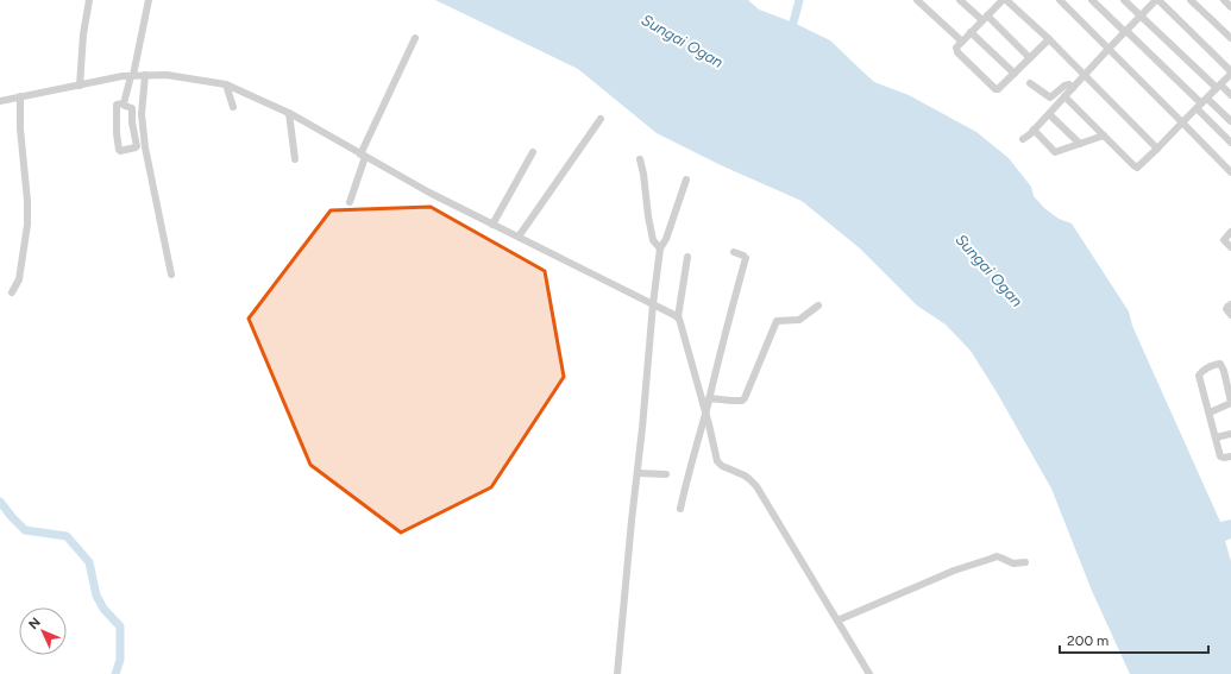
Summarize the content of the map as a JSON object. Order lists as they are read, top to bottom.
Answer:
{
  "water": ["Sungai Ogan"],
  "scale_bar": "200 m",
  "north": "top left"
}
